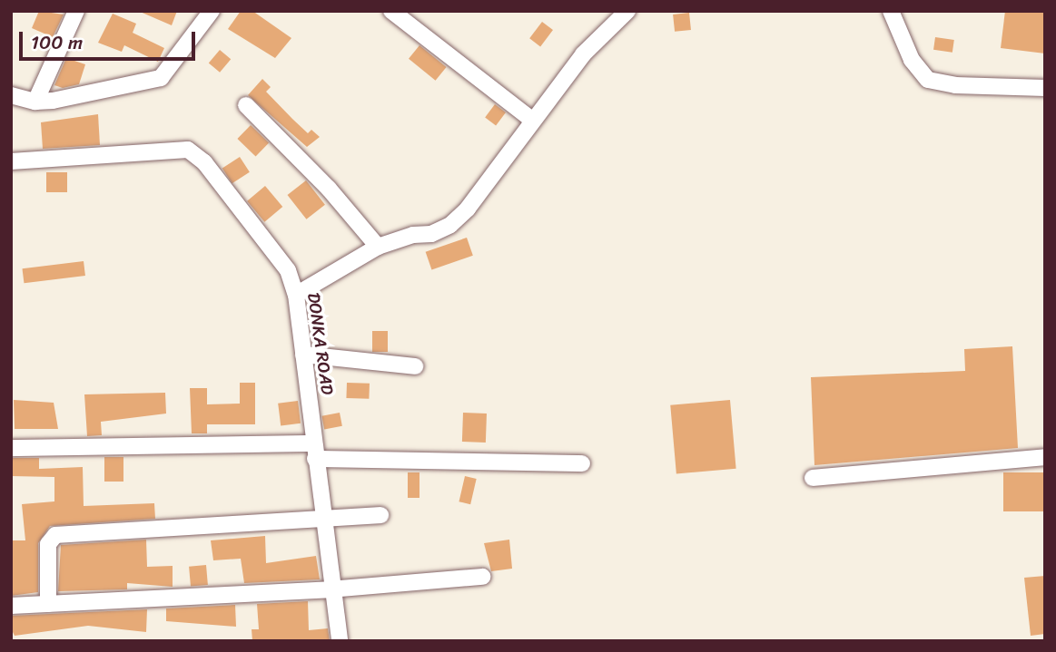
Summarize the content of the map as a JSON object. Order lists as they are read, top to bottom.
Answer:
{
  "streets": {
    "street": ["DONKA ROAD"]
  },
  "scale_bar": "100 m"
}
